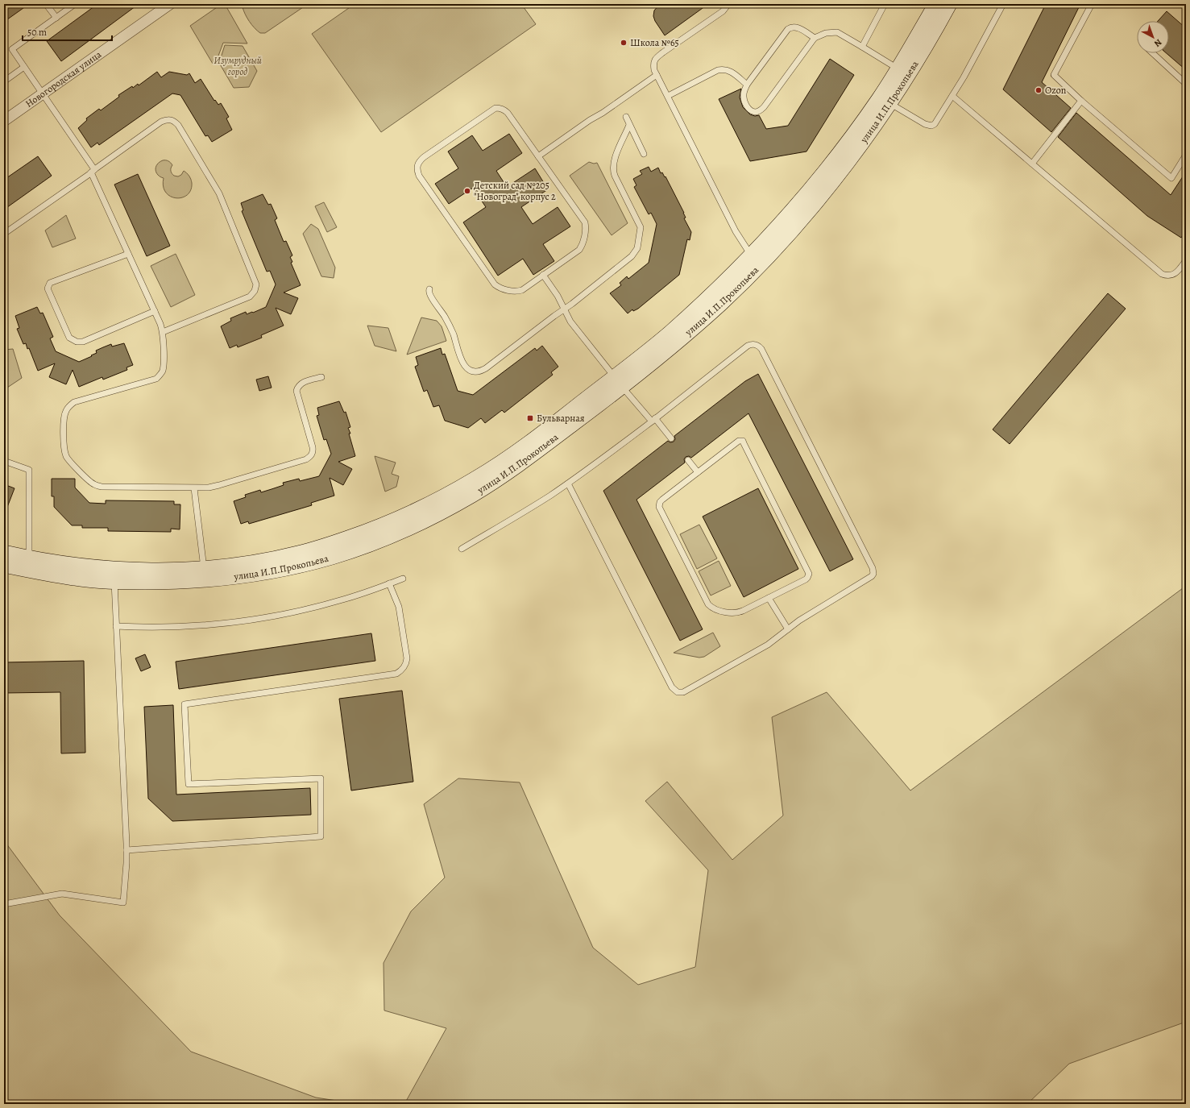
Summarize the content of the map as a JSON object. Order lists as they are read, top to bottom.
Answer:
{
  "streets": {
    "street": ["Новогородская улица", "улица И.П.Прокопьева"]
  },
  "parks": ["Изумрудный город"],
  "places": {
    "other": ["Школа №65", "Ozon", "Детский сад №205 \"Новоград\" корпус 2"],
    "transit": ["Бульварная"]
  },
  "scale_bar": "50 m",
  "north": "bottom right"
}
